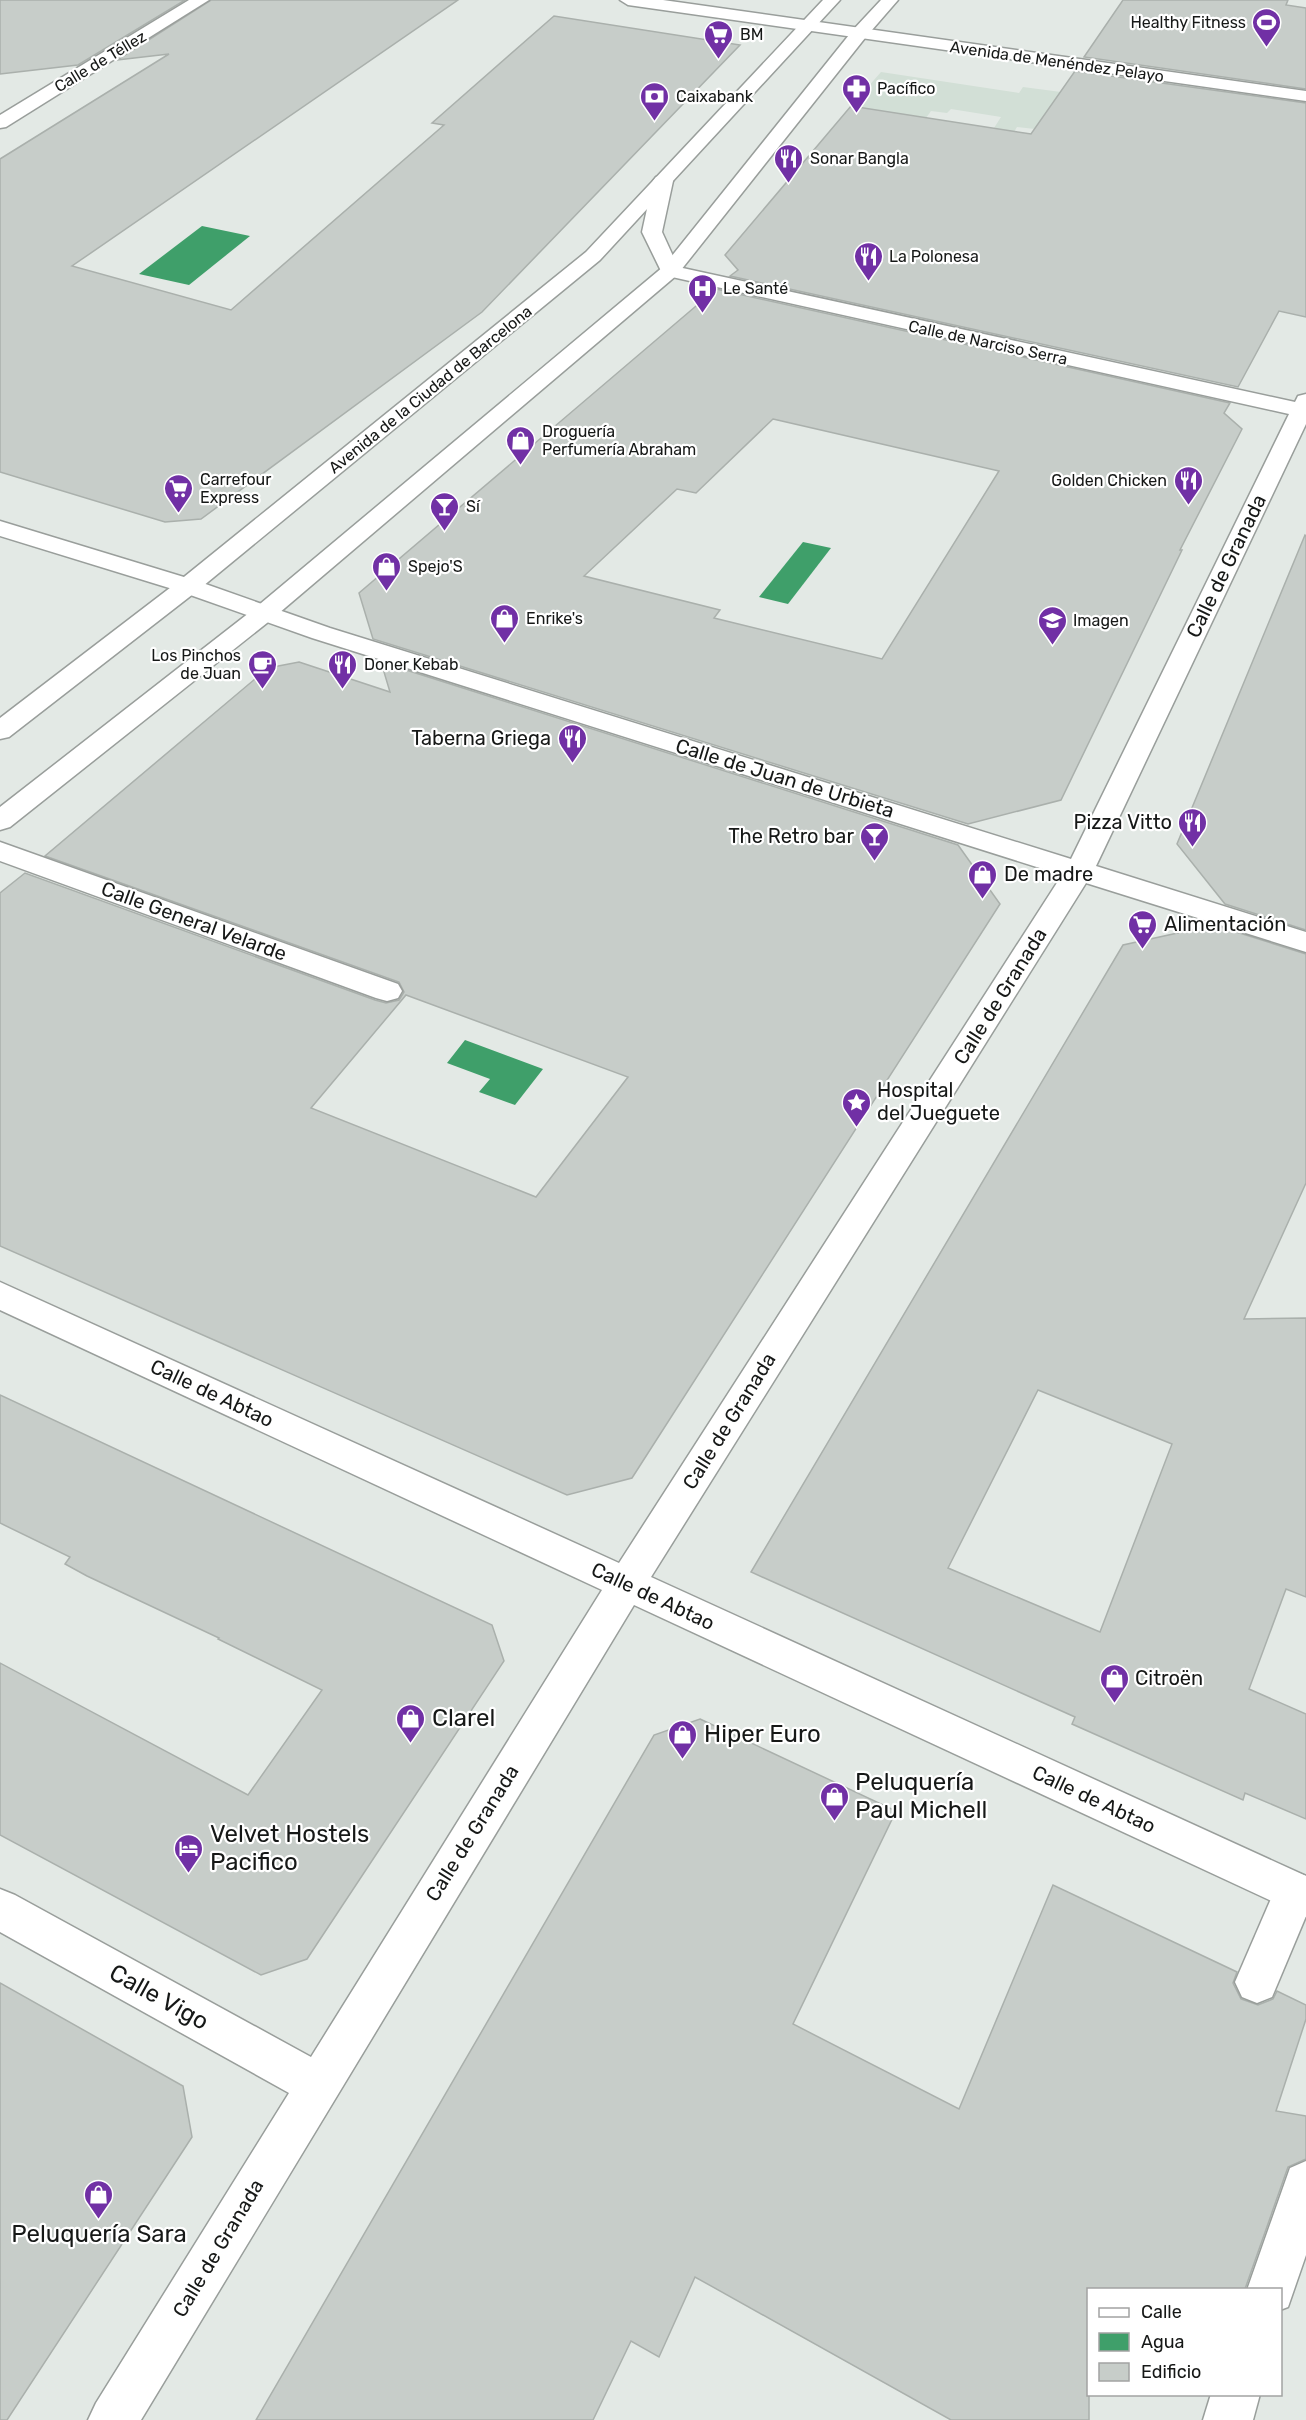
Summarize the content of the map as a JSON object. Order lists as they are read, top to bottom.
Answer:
{
  "streets": {
    "street": [
      "Calle de Téllez",
      "Avenida de Menéndez Pelayo",
      "Calle de Narciso Serra",
      "Avenida de la Ciudad de Barcelona",
      "Calle de Granada",
      "Calle de Juan de Urbieta",
      "Calle General Velarde",
      "Calle de Abtao",
      "Calle Vigo"
    ]
  },
  "crossings": [
    ["Avenida de Menéndez Pelayo", "Avenida de la Ciudad de Barcelona"],
    ["Calle de Narciso Serra", "Calle de Granada"],
    ["Calle de Granada", "Calle de Juan de Urbieta"],
    ["Calle de Granada", "Calle de Abtao"],
    ["Calle de Granada", "Calle Vigo"]
  ],
  "places": {
    "sports": ["Healthy Fitness"],
    "supermarket": ["BM", "Carrefour Express", "Alimentación"],
    "pharmacy": ["Pacífico"],
    "bank": ["Caixabank"],
    "restaurant": [
      "Sonar Bangla",
      "La Polonesa",
      "Golden Chicken",
      "Doner Kebab",
      "Taberna Griega",
      "Pizza Vitto"
    ],
    "hospital": ["Le Santé"],
    "shop": [
      "Droguería Perfumería Abraham",
      "Spejo'S",
      "Enrike's",
      "De madre",
      "Citroën",
      "Clarel",
      "Hiper Euro",
      "Peluquería Paul Michell",
      "Peluquería Sara"
    ],
    "bar": ["Sí", "The Retro bar"],
    "school or university": ["Imagen"],
    "cafe": ["Los Pinchos de Juan"],
    "place": ["Hospital del Jueguete"],
    "hotel": ["Velvet Hostels Pacifico"]
  },
  "legend": ["Calle", "Agua", "Edificio"]
}
